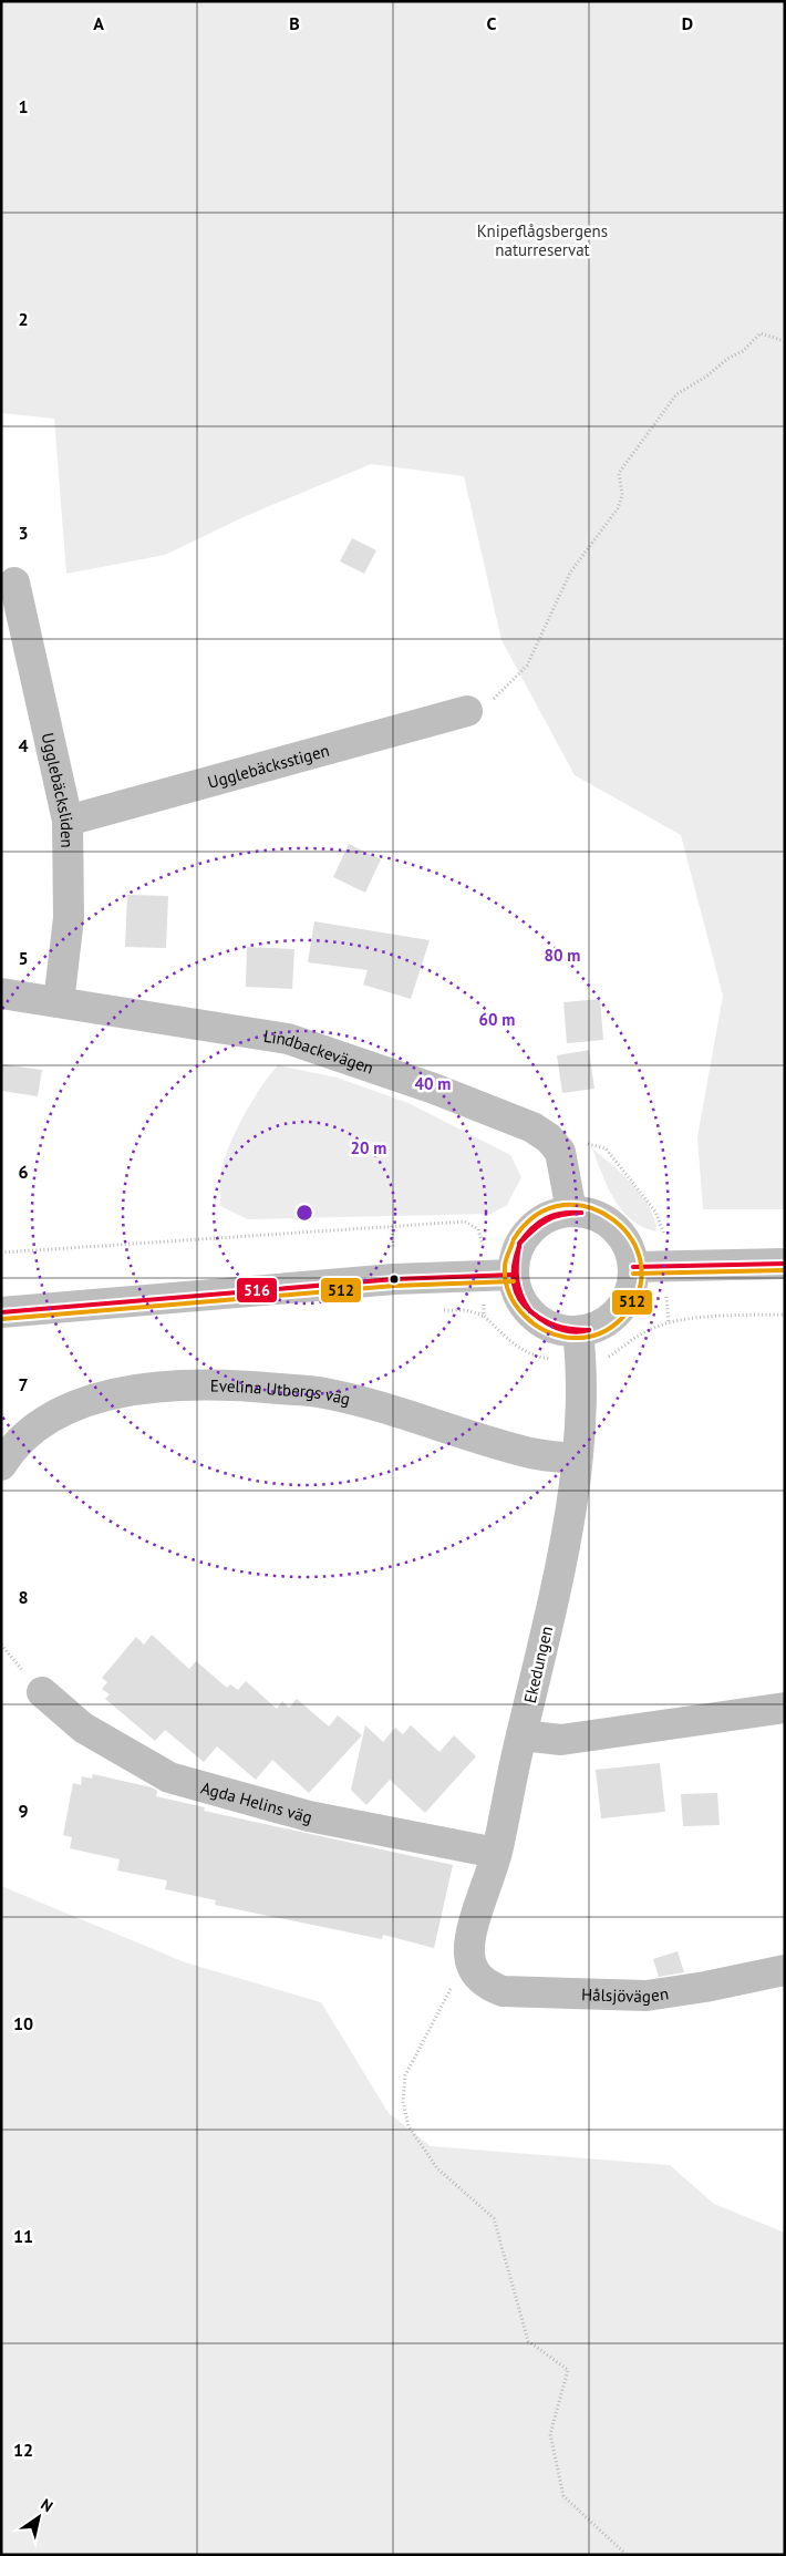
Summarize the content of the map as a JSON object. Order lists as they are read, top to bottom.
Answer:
{
  "streets": {
    "street": [
      "Ugglebäcksstigen",
      "Ugglebäcksliden",
      "Lindbackevägen",
      "Evelina Utbergs väg",
      "Ekedungen",
      "Agda Helins väg",
      "Hålsjövägen"
    ]
  },
  "crossings": [
    ["Ugglebäcksstigen", "Ugglebäcksliden"],
    ["Ugglebäcksliden", "Lindbackevägen"],
    ["Evelina Utbergs väg", "Ekedungen"],
    ["Ekedungen", "Agda Helins väg"],
    ["Ekedungen", "Hålsjövägen"]
  ],
  "parks": ["Knipeflågsbergens naturreservat"],
  "lines": ["transit line 512", "transit line 516"],
  "north": "top right",
  "grid": {
    "columns": [
      "A",
      "B",
      "C",
      "D"
    ],
    "rows": [
      "1",
      "2",
      "3",
      "4",
      "5",
      "6",
      "7",
      "8",
      "9",
      "10",
      "11",
      "12"
    ]
  },
  "rings": [
    "80 m",
    "60 m",
    "40 m",
    "20 m"
  ]
}
